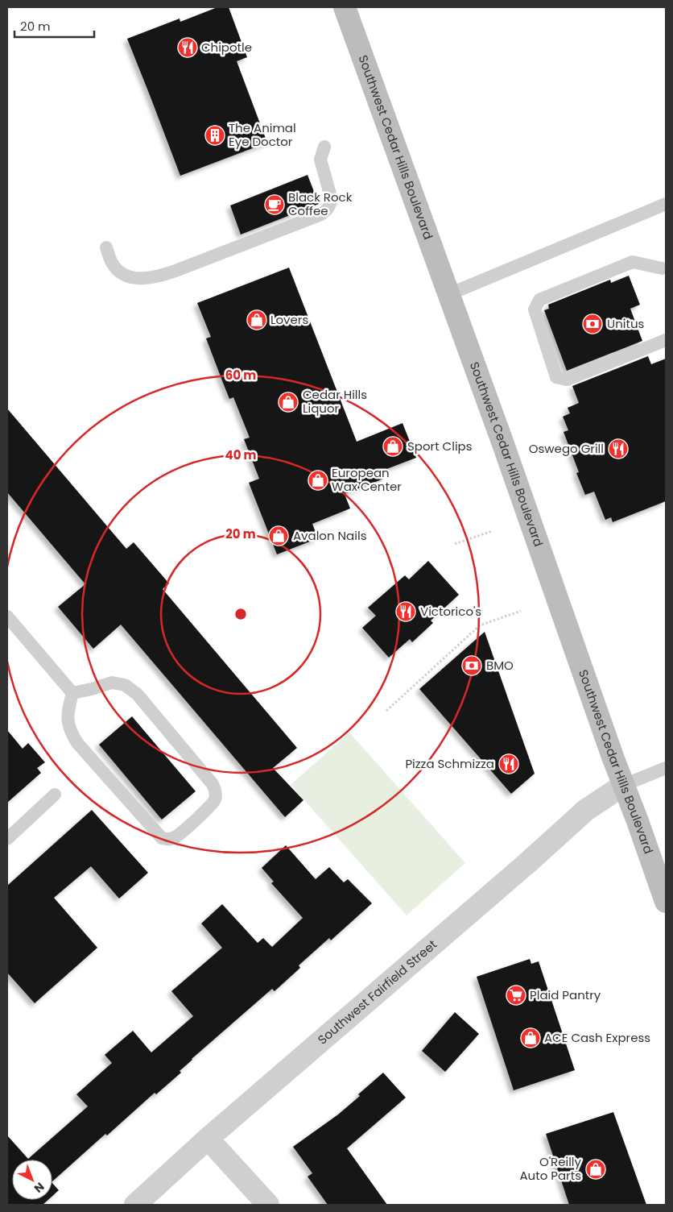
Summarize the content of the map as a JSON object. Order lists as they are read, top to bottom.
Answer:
{
  "streets": {
    "main road": ["Southwest Cedar Hills Boulevard"],
    "street": ["Southwest Fairfield Street"]
  },
  "crossings": [
    ["Southwest Cedar Hills Boulevard", "Southwest Fairfield Street"]
  ],
  "places": {
    "restaurant": [
      "Chipotle",
      "Oswego Grill",
      "Victorico's",
      "Pizza Schmizza"
    ],
    "building": ["The Animal Eye Doctor"],
    "cafe": ["Black Rock Coffee"],
    "shop": [
      "Lovers",
      "Cedar Hills Liquor",
      "Sport Clips",
      "European Wax Center",
      "Avalon Nails",
      "ACE Cash Express",
      "O'Reilly Auto Parts"
    ],
    "bank": ["Unitus", "BMO"],
    "supermarket": ["Plaid Pantry"]
  },
  "scale_bar": "20 m",
  "north": "bottom right",
  "rings": ["60 m", "40 m", "20 m"]
}
